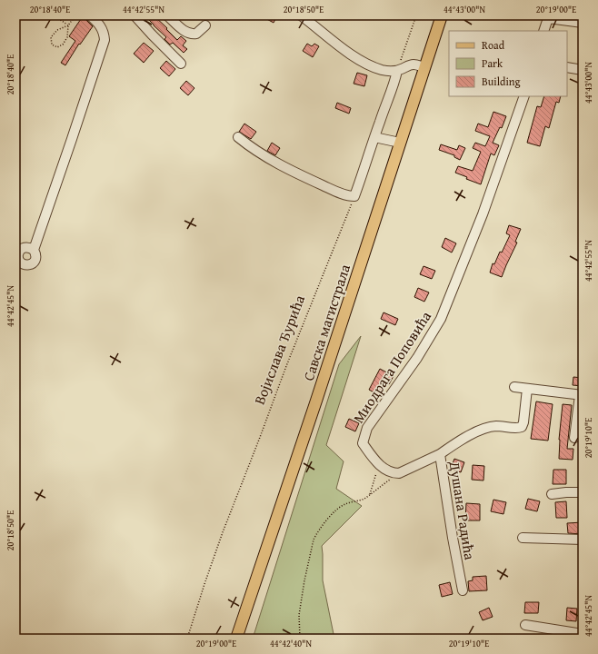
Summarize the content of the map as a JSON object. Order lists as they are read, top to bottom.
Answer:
{
  "streets": {
    "main road": ["Савска магистрала"],
    "street": ["Миодрага Поповића", "Душана Радића"],
    "path": ["Војислава Ђурића"]
  },
  "legend": ["Road", "Park", "Building"],
  "coordinates": [
    "20°18'40\"E",
    "44°42'55\"N",
    "20°18'50\"E",
    "44°43'00\"N",
    "20°19'00\"E",
    "44°42'45\"N",
    "20°19'10\"E",
    "44°42'40\"N"
  ]
}
